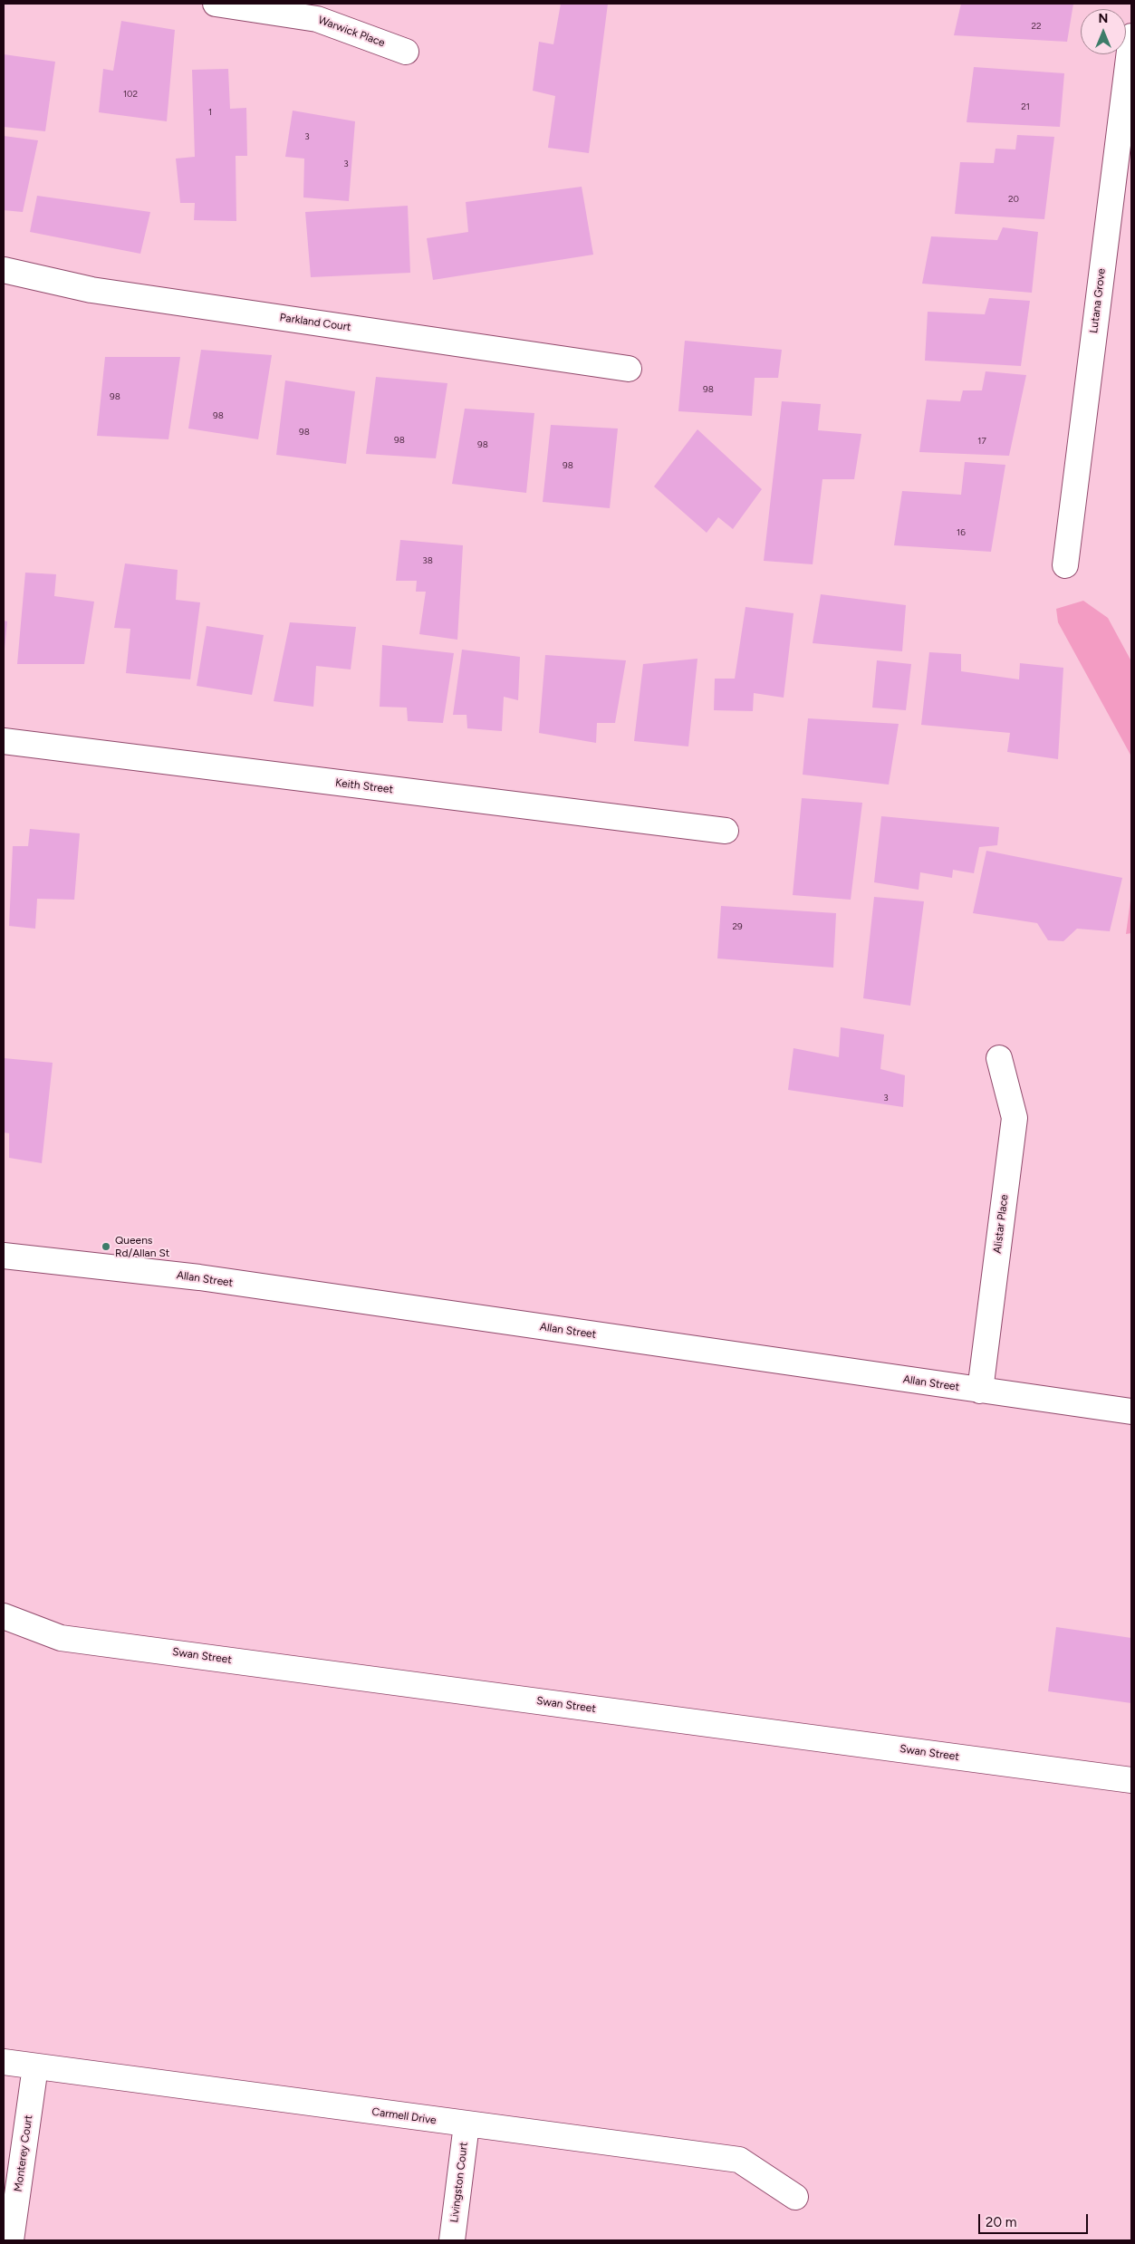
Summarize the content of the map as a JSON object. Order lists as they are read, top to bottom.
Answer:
{
  "streets": {
    "street": [
      "Warwick Place",
      "Lutana Grove",
      "Parkland Court",
      "Keith Street",
      "Alistar Place",
      "Allan Street",
      "Swan Street",
      "Carmell Drive",
      "Monterey Court",
      "Livingston Court"
    ]
  },
  "crossings": [
    ["Alistar Place", "Allan Street"],
    ["Carmell Drive", "Monterey Court"],
    ["Carmell Drive", "Livingston Court"]
  ],
  "places": ["Queens Rd/Allan St"],
  "house_numbers": [
    "22",
    "102",
    "21",
    "1",
    "3",
    "3",
    "20",
    "98",
    "98",
    "98",
    "98",
    "98",
    "17",
    "98",
    "98",
    "16",
    "38",
    "29",
    "3"
  ],
  "scale_bar": "20 m",
  "north": "top"
}
